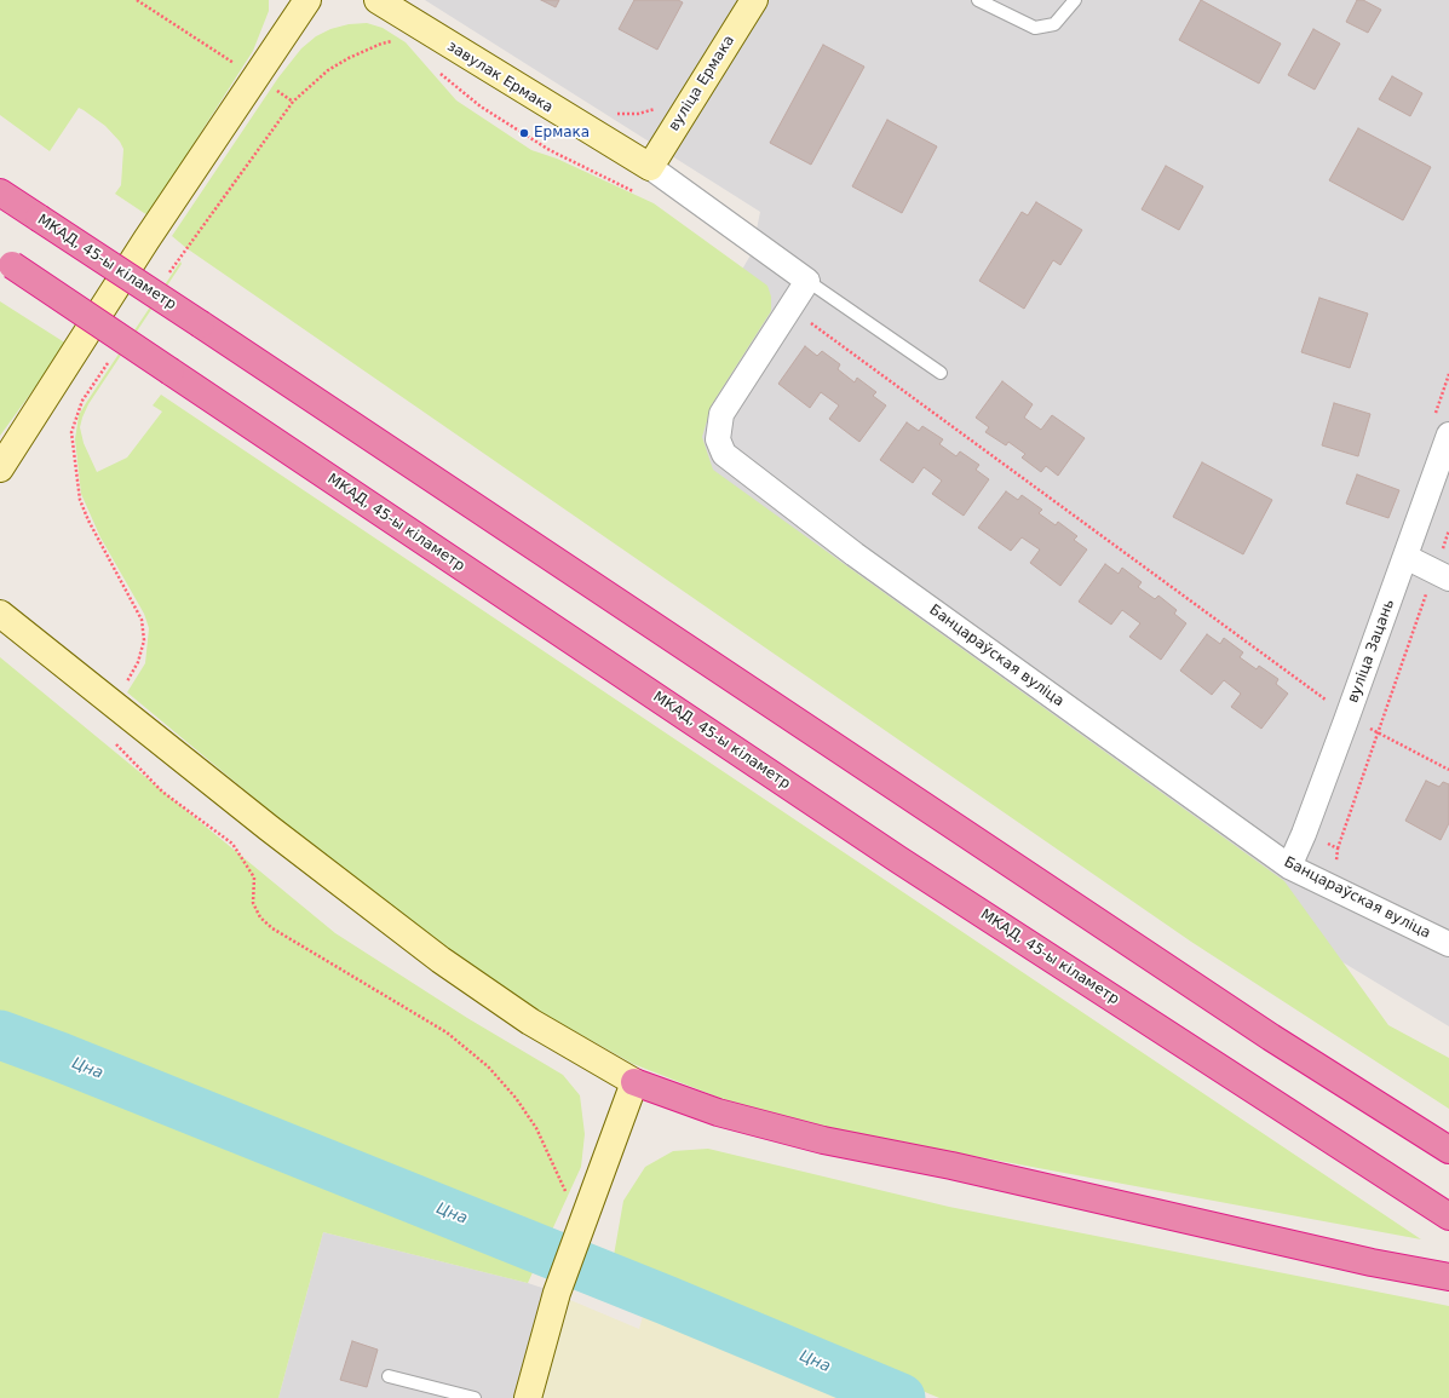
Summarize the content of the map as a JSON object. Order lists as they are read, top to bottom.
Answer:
{
  "streets": {
    "highway": ["МКАД, 45-ы кіламетр"],
    "street": [
      "завулак Ермака",
      "вуліца Ермака",
      "вуліца Зацань",
      "Банцараўская вуліца"
    ]
  },
  "crossings": [
    ["завулак Ермака", "вуліца Ермака"],
    ["вуліца Зацань", "Банцараўская вуліца"]
  ],
  "water": ["Цна"],
  "places": ["Ермака"]
}
